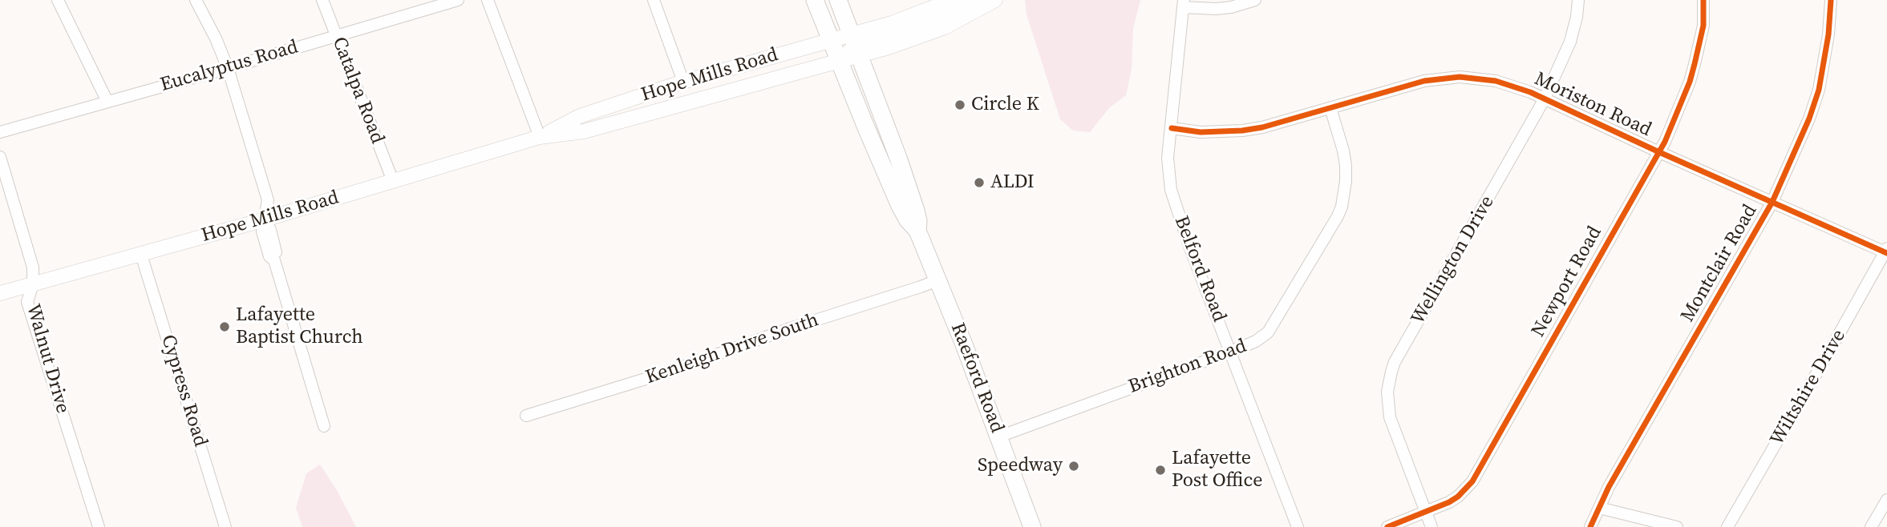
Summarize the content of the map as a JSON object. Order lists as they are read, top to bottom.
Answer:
{
  "streets": {
    "highway": ["Raeford Road"],
    "main road": ["Hope Mills Road"],
    "street": [
      "Eucalyptus Road",
      "Catalpa Road",
      "Moriston Road",
      "Wellington Drive",
      "Montclair Road",
      "Belford Road",
      "Newport Road",
      "Kenleigh Drive South",
      "Walnut Drive",
      "Brighton Road",
      "Wiltshire Drive",
      "Cypress Road"
    ]
  },
  "crossings": [
    ["Eucalyptus Road", "Catalpa Road"],
    ["Hope Mills Road", "Catalpa Road"],
    ["Hope Mills Road", "Walnut Drive"],
    ["Hope Mills Road", "Raeford Road"],
    ["Hope Mills Road", "Cypress Road"],
    ["Moriston Road", "Wellington Drive"],
    ["Moriston Road", "Montclair Road"],
    ["Moriston Road", "Belford Road"],
    ["Moriston Road", "Newport Road"],
    ["Moriston Road", "Brighton Road"],
    ["Moriston Road", "Wiltshire Drive"],
    ["Wellington Drive", "Newport Road"],
    ["Belford Road", "Brighton Road"],
    ["Kenleigh Drive South", "Raeford Road"],
    ["Brighton Road", "Raeford Road"]
  ],
  "places": [
    "Circle K",
    "ALDI",
    "Lafayette Baptist Church",
    "Speedway",
    "Lafayette Post Office"
  ]
}
